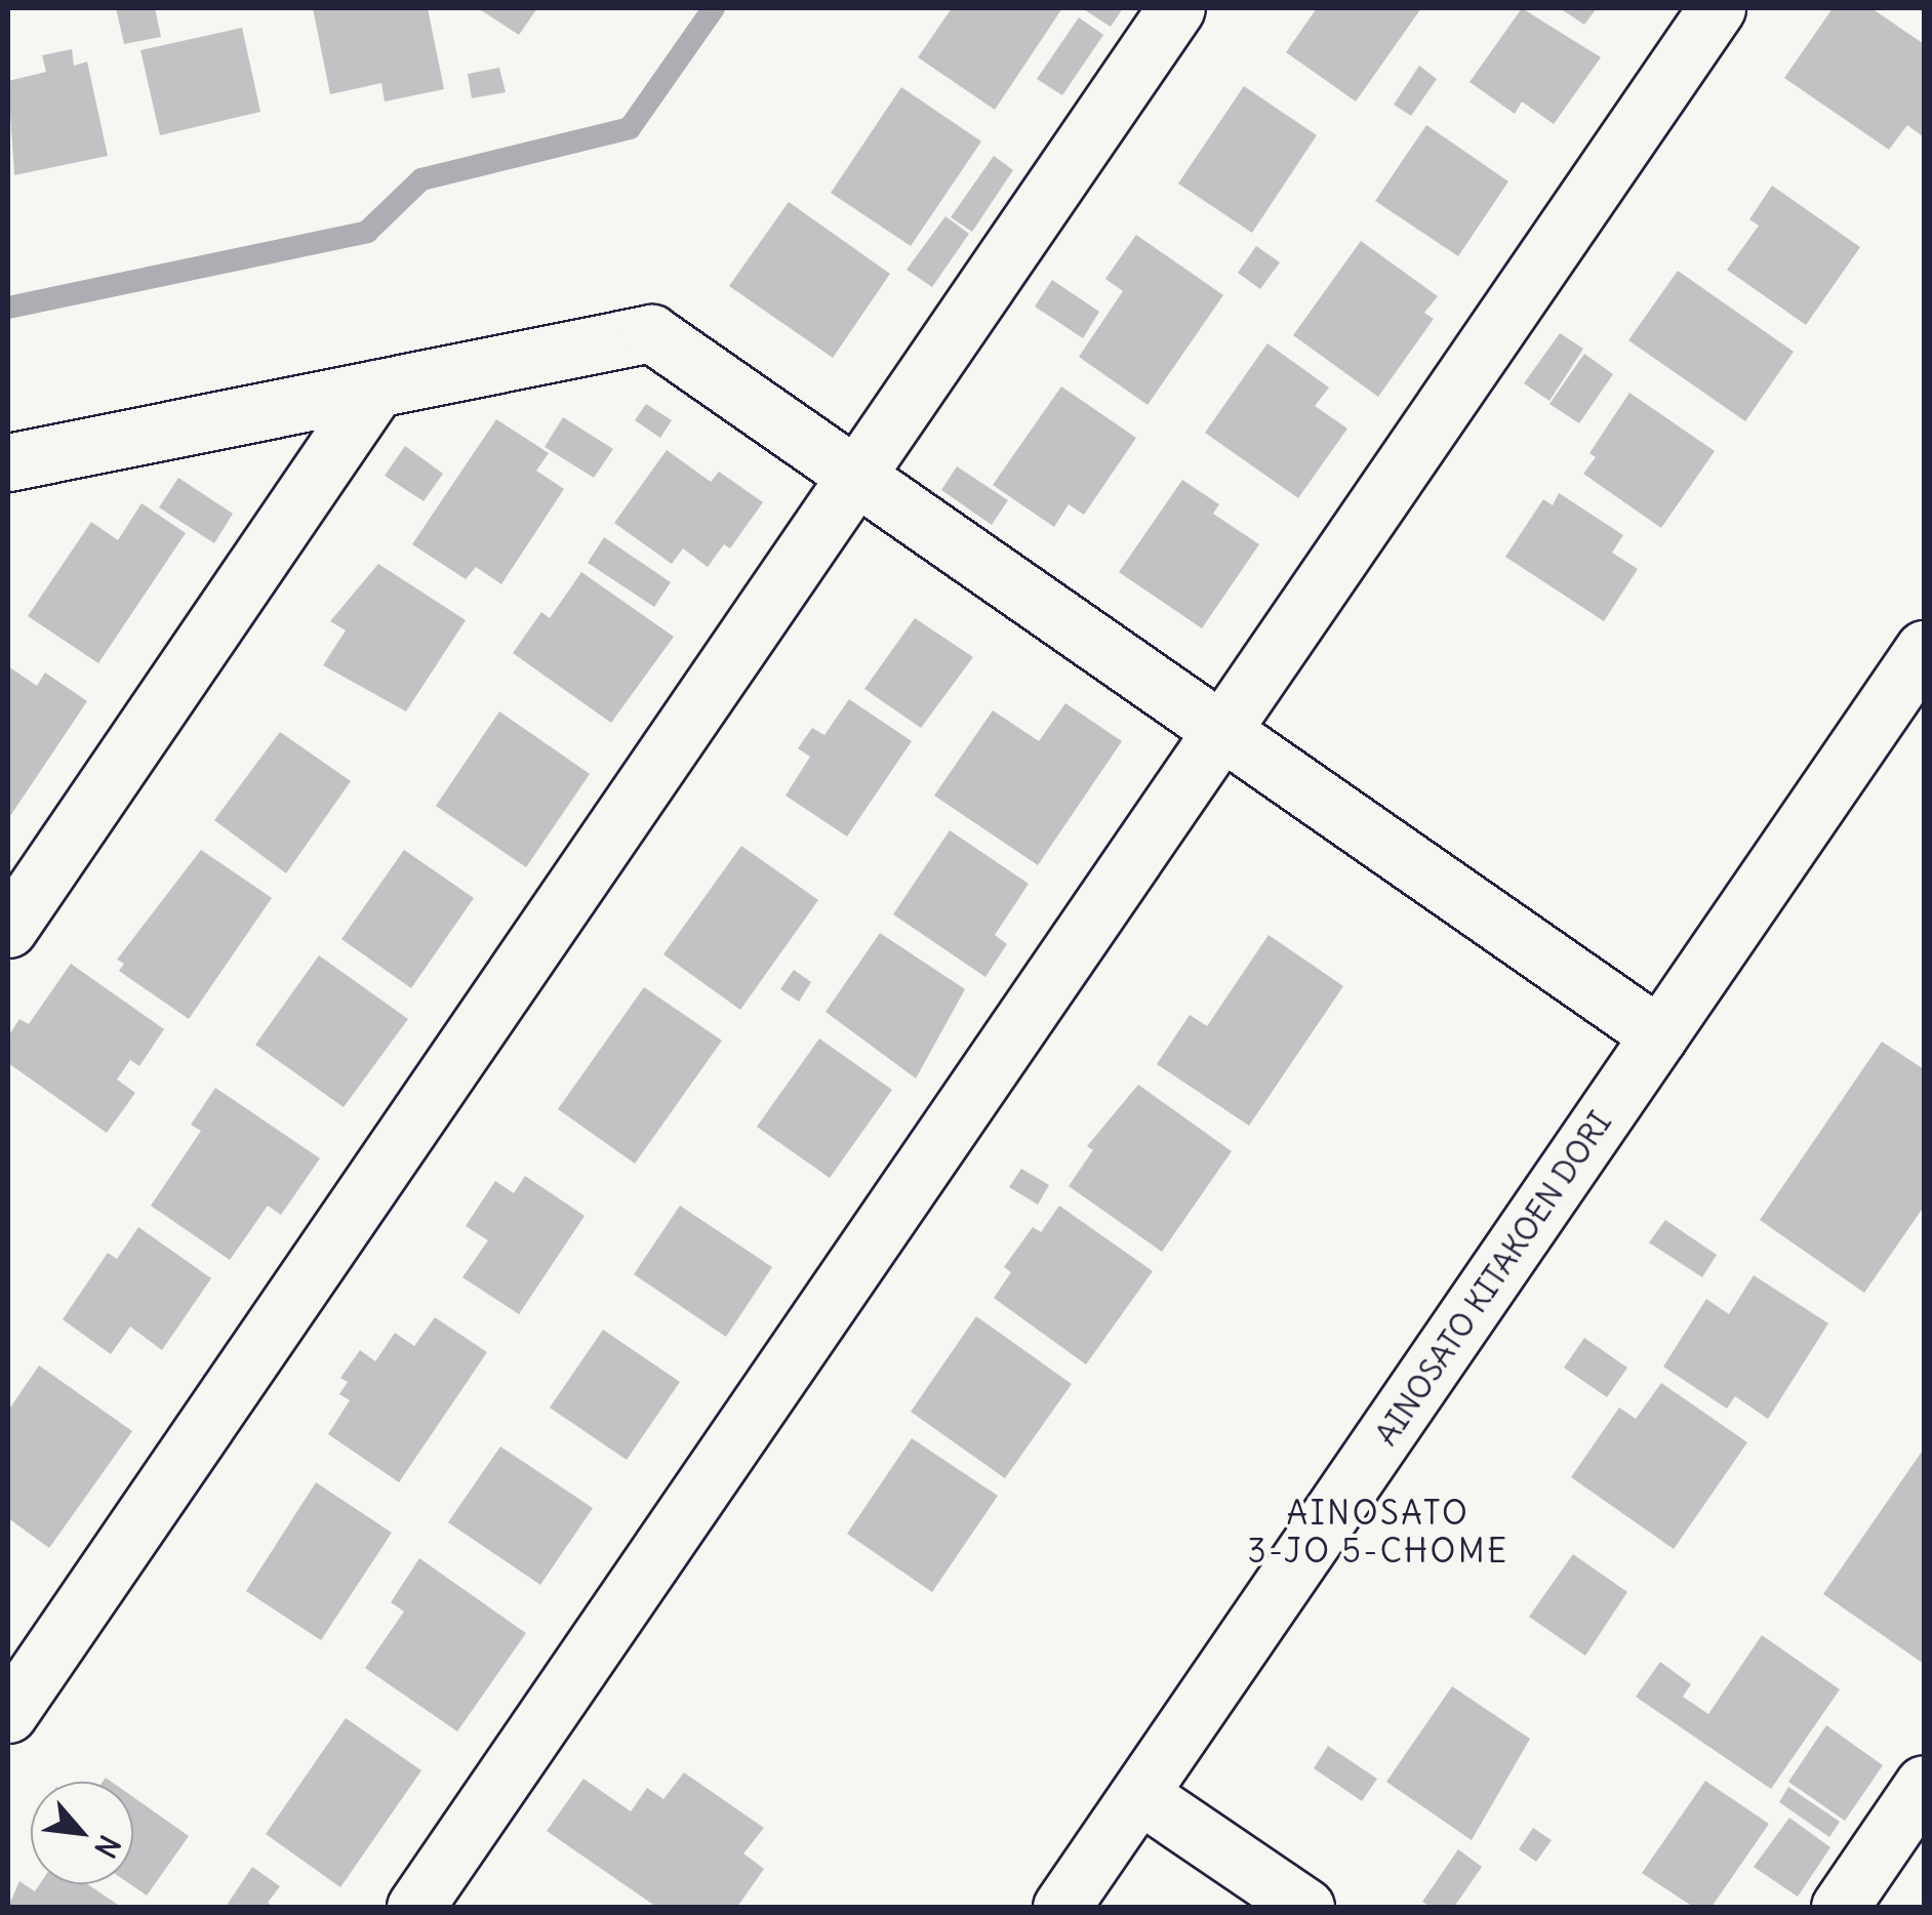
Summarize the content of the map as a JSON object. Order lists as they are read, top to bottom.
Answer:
{
  "streets": {
    "street": ["AINOSATO KITAKOEN DORI"]
  },
  "districts": ["AINOSATO 3-JO 5-CHOME"],
  "north": "bottom right"
}
